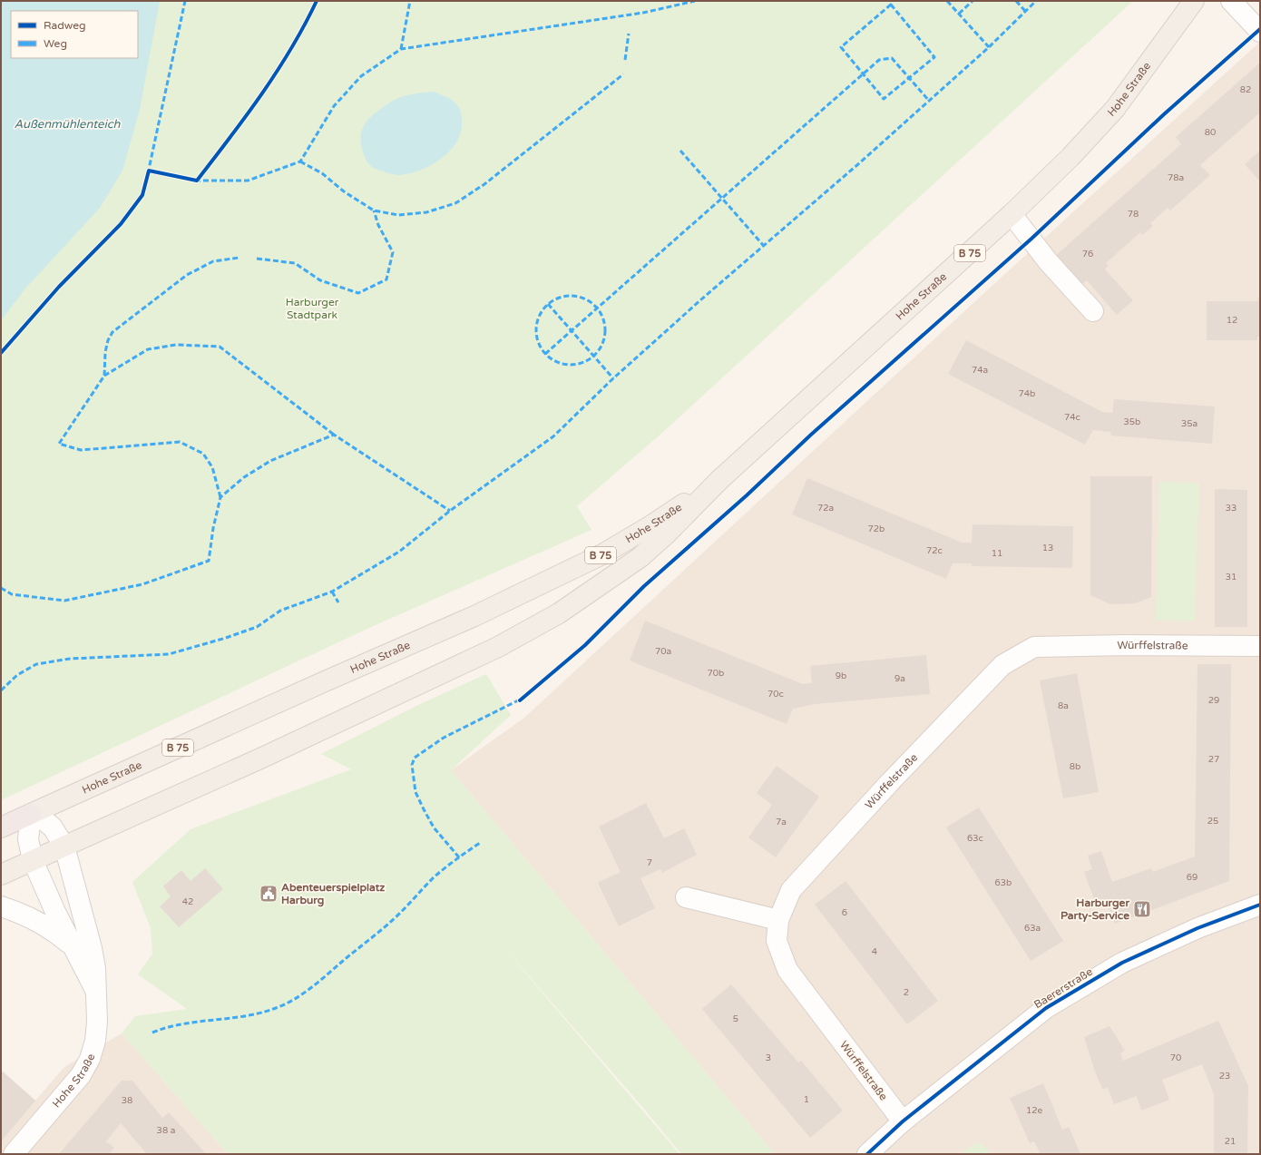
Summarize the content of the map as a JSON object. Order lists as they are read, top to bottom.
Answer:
{
  "streets": {
    "highway": ["B 75"],
    "main road": ["Hohe Straße"],
    "street": ["Würffelstraße", "Baererstraße"]
  },
  "crossings": [
    ["Hohe Straße", "B 75"],
    ["Würffelstraße", "Baererstraße"]
  ],
  "water": ["Außenmühlenteich"],
  "parks": ["Harburger Stadtpark"],
  "places": {
    "public building": ["Abenteuerspielplatz Harburg"],
    "restaurant": ["Harburger Party-Service"]
  },
  "house_numbers": [
    "82",
    "80",
    "78a",
    "78",
    "76",
    "12",
    "74a",
    "74b",
    "74c",
    "35b",
    "35a",
    "72a",
    "33",
    "72b",
    "13",
    "72c",
    "11",
    "31",
    "70a",
    "70b",
    "9b",
    "9a",
    "70c",
    "29",
    "8a",
    "27",
    "8b",
    "25",
    "7a",
    "63c",
    "7",
    "69",
    "63b",
    "42",
    "6",
    "63a",
    "4",
    "2",
    "5",
    "3",
    "70",
    "23",
    "1",
    "38",
    "12e",
    "38 a",
    "21"
  ],
  "legend": ["Radweg", "Weg"]
}
